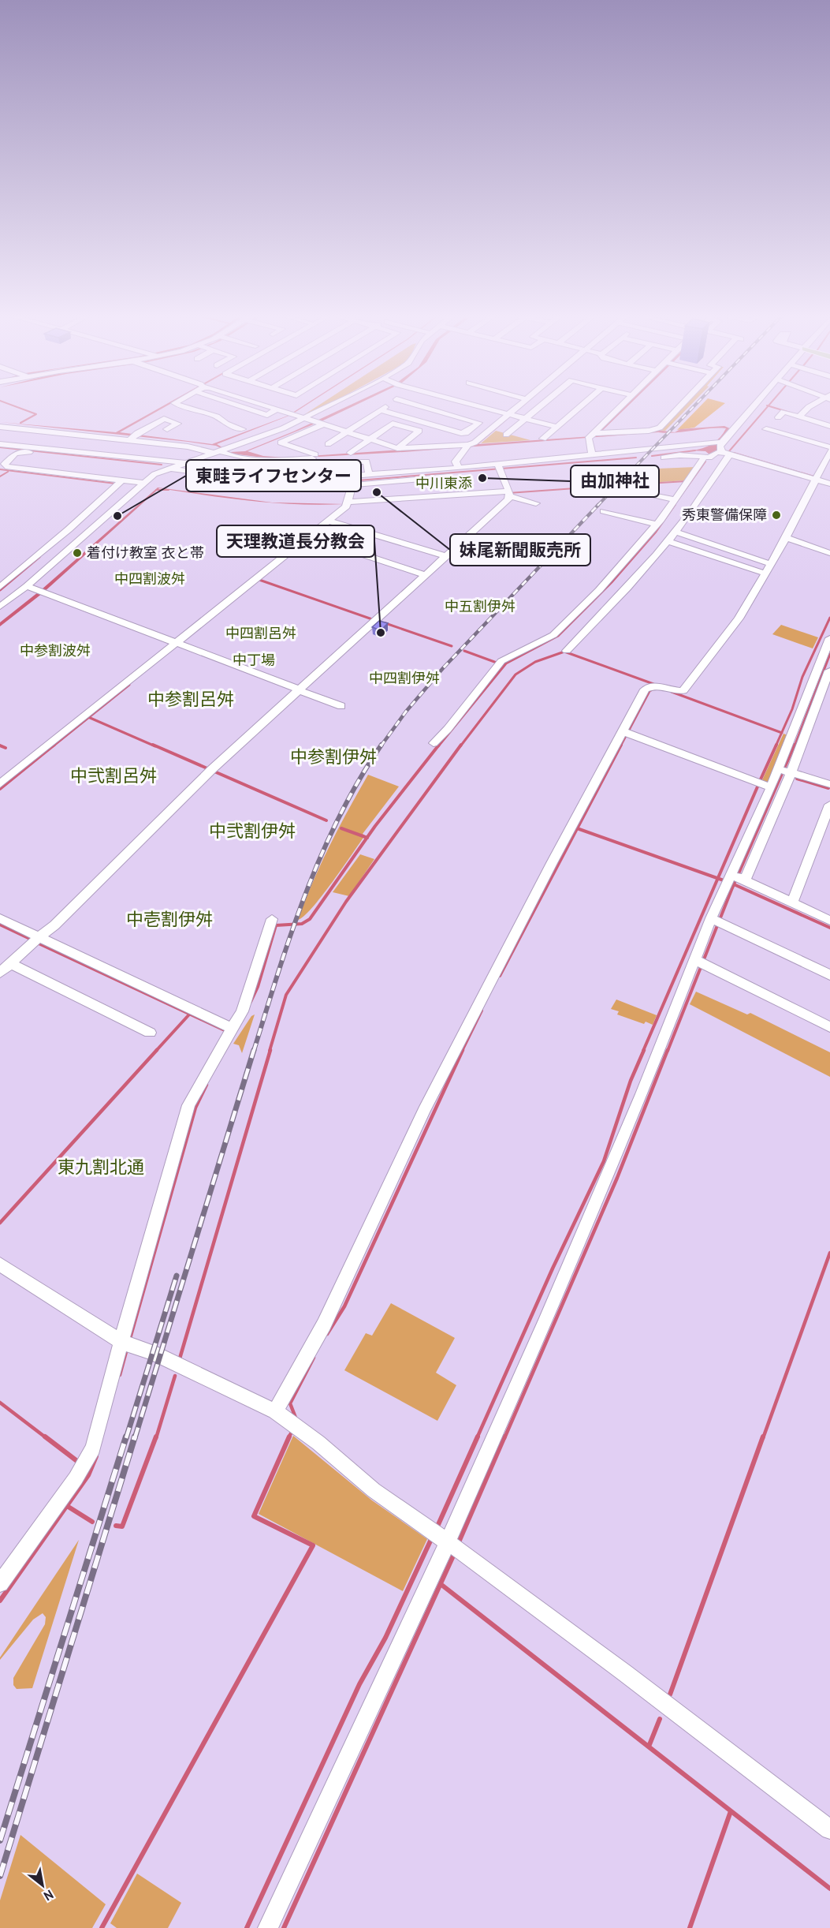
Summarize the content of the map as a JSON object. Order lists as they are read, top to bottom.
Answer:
{
  "districts": [
    "中川東添",
    "中四割波舛",
    "中五割伊舛",
    "中四割呂舛",
    "中参割波舛",
    "中丁場",
    "中四割伊舛",
    "中参割呂舛",
    "中参割伊舛",
    "中弐割呂舛",
    "中弐割伊舛",
    "中壱割伊舛",
    "東九割北通"
  ],
  "places": [
    "由加神社",
    "妹尾新聞販売所",
    "秀東警備保障",
    "東畦ライフセンター",
    "着付け教室 衣と帯",
    "天理教道長分教会"
  ],
  "north": "bottom right"
}
